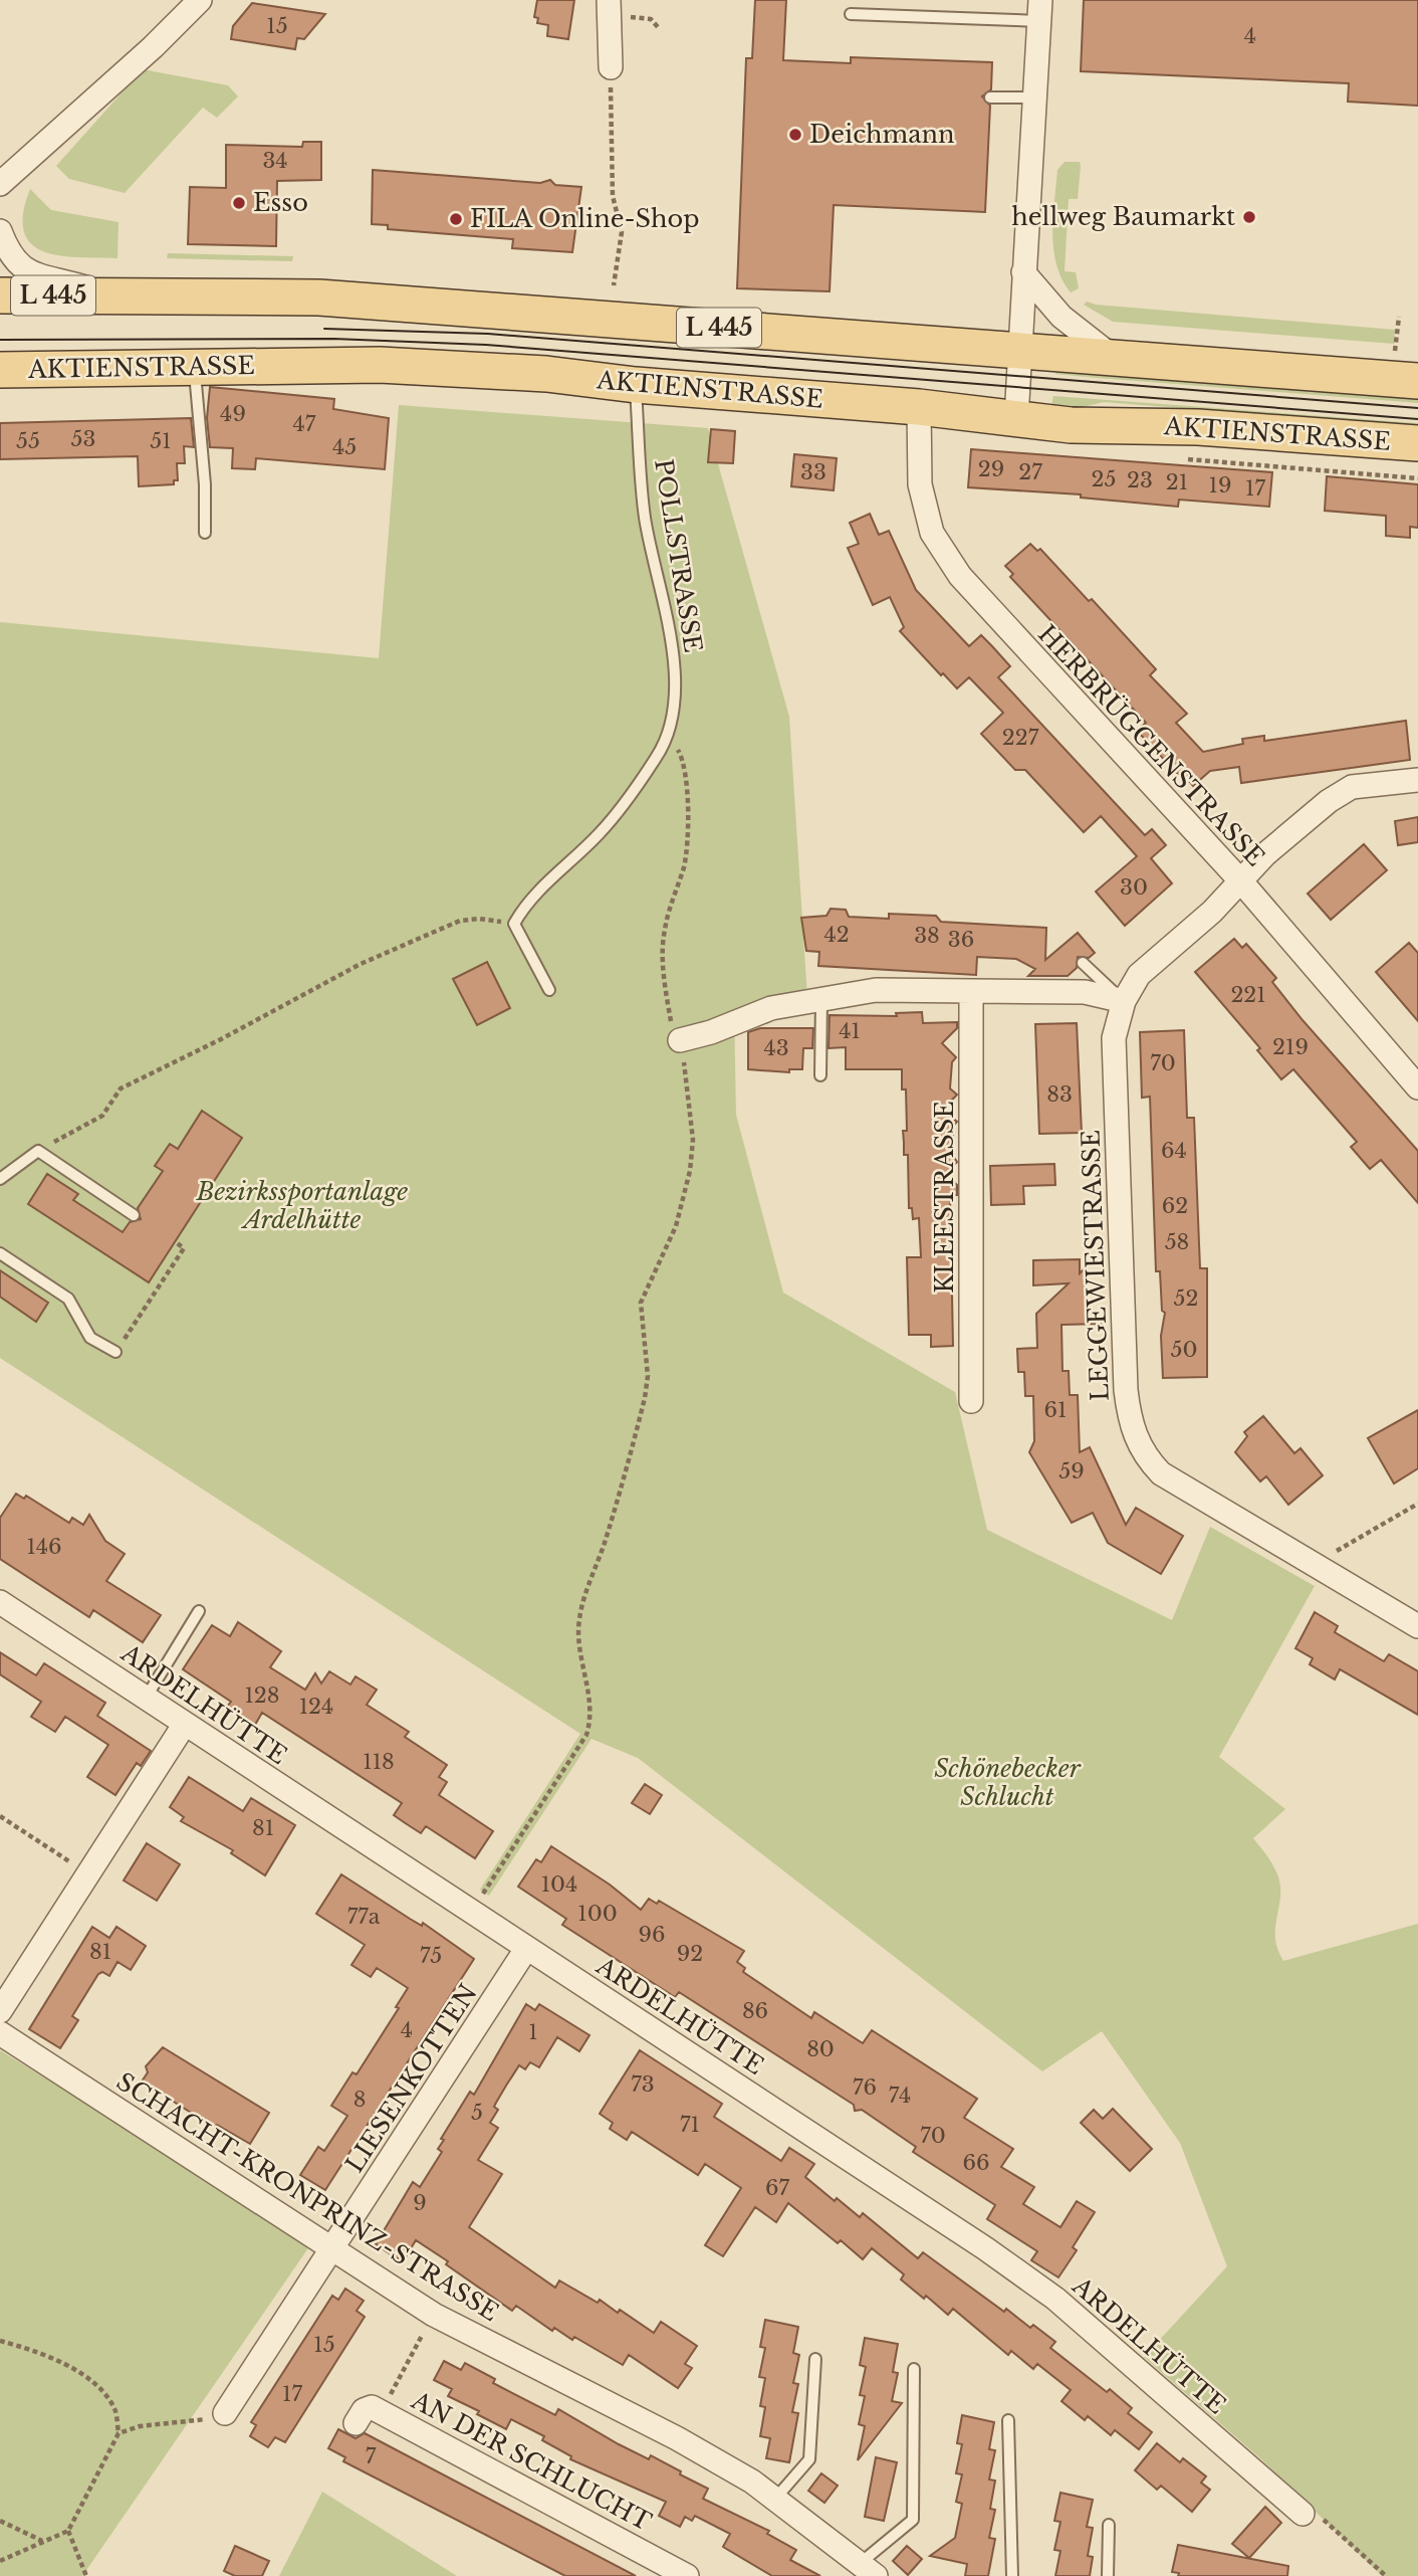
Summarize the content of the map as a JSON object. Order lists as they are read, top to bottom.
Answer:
{
  "streets": {
    "main road": ["L 445", "AKTIENSTRASSE"],
    "street": [
      "HERBRÜGGENSTRASSE",
      "KLEESTRASSE",
      "LEGGEWIESTRASSE",
      "ARDELHÜTTE",
      "LIESENKOTTEN",
      "SCHACHT-KRONPRINZ-STRASSE",
      "AN DER SCHLUCHT"
    ],
    "lane": ["POLLSTRASSE"]
  },
  "crossings": [
    ["AKTIENSTRASSE", "POLLSTRASSE"],
    ["AKTIENSTRASSE", "HERBRÜGGENSTRASSE"],
    ["ARDELHÜTTE", "LIESENKOTTEN"],
    ["LIESENKOTTEN", "SCHACHT-KRONPRINZ-STRASSE"]
  ],
  "parks": ["Bezirkssportanlage Ardelhütte", "Schönebecker Schlucht"],
  "places": [
    "Deichmann",
    "Esso",
    "hellweg Baumarkt",
    "FILA Online-Shop"
  ],
  "house_numbers": [
    "15",
    "4",
    "34",
    "49",
    "47",
    "53",
    "55",
    "51",
    "45",
    "29",
    "33",
    "27",
    "25",
    "23",
    "21",
    "19",
    "17",
    "227",
    "30",
    "42",
    "38",
    "36",
    "221",
    "41",
    "219",
    "43",
    "70",
    "83",
    "64",
    "62",
    "58",
    "52",
    "50",
    "61",
    "59",
    "146",
    "128",
    "124",
    "118",
    "81",
    "104",
    "100",
    "77a",
    "96",
    "81",
    "92",
    "75",
    "86",
    "4",
    "1",
    "80",
    "73",
    "76",
    "74",
    "8",
    "5",
    "71",
    "70",
    "66",
    "67",
    "9",
    "15",
    "17",
    "7"
  ]
}
